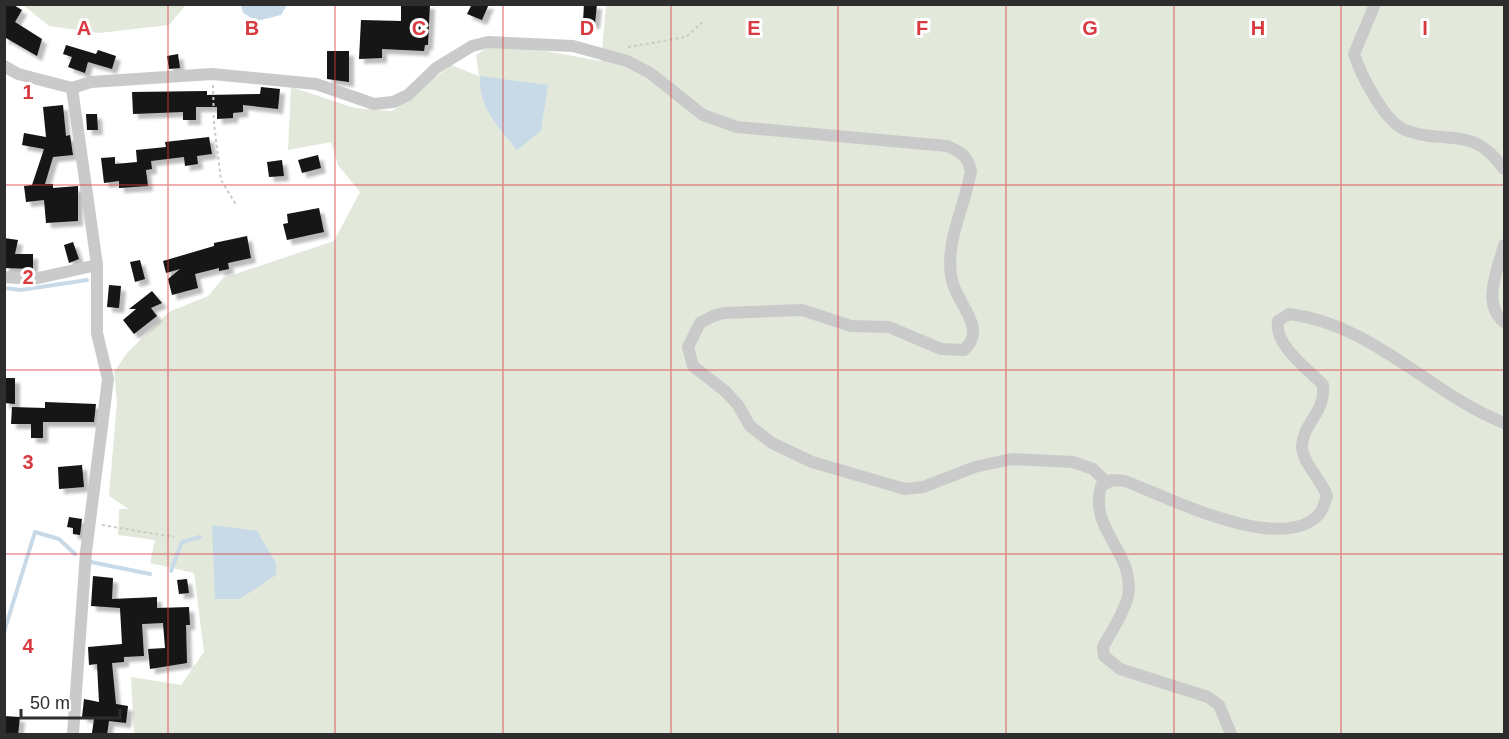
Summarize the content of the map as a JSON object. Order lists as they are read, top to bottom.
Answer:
{
  "scale_bar": "50 m",
  "grid": {
    "columns": [
      "A",
      "B",
      "C",
      "D",
      "E",
      "F",
      "G",
      "H",
      "I"
    ],
    "rows": [
      "1",
      "2",
      "3",
      "4"
    ]
  }
}
